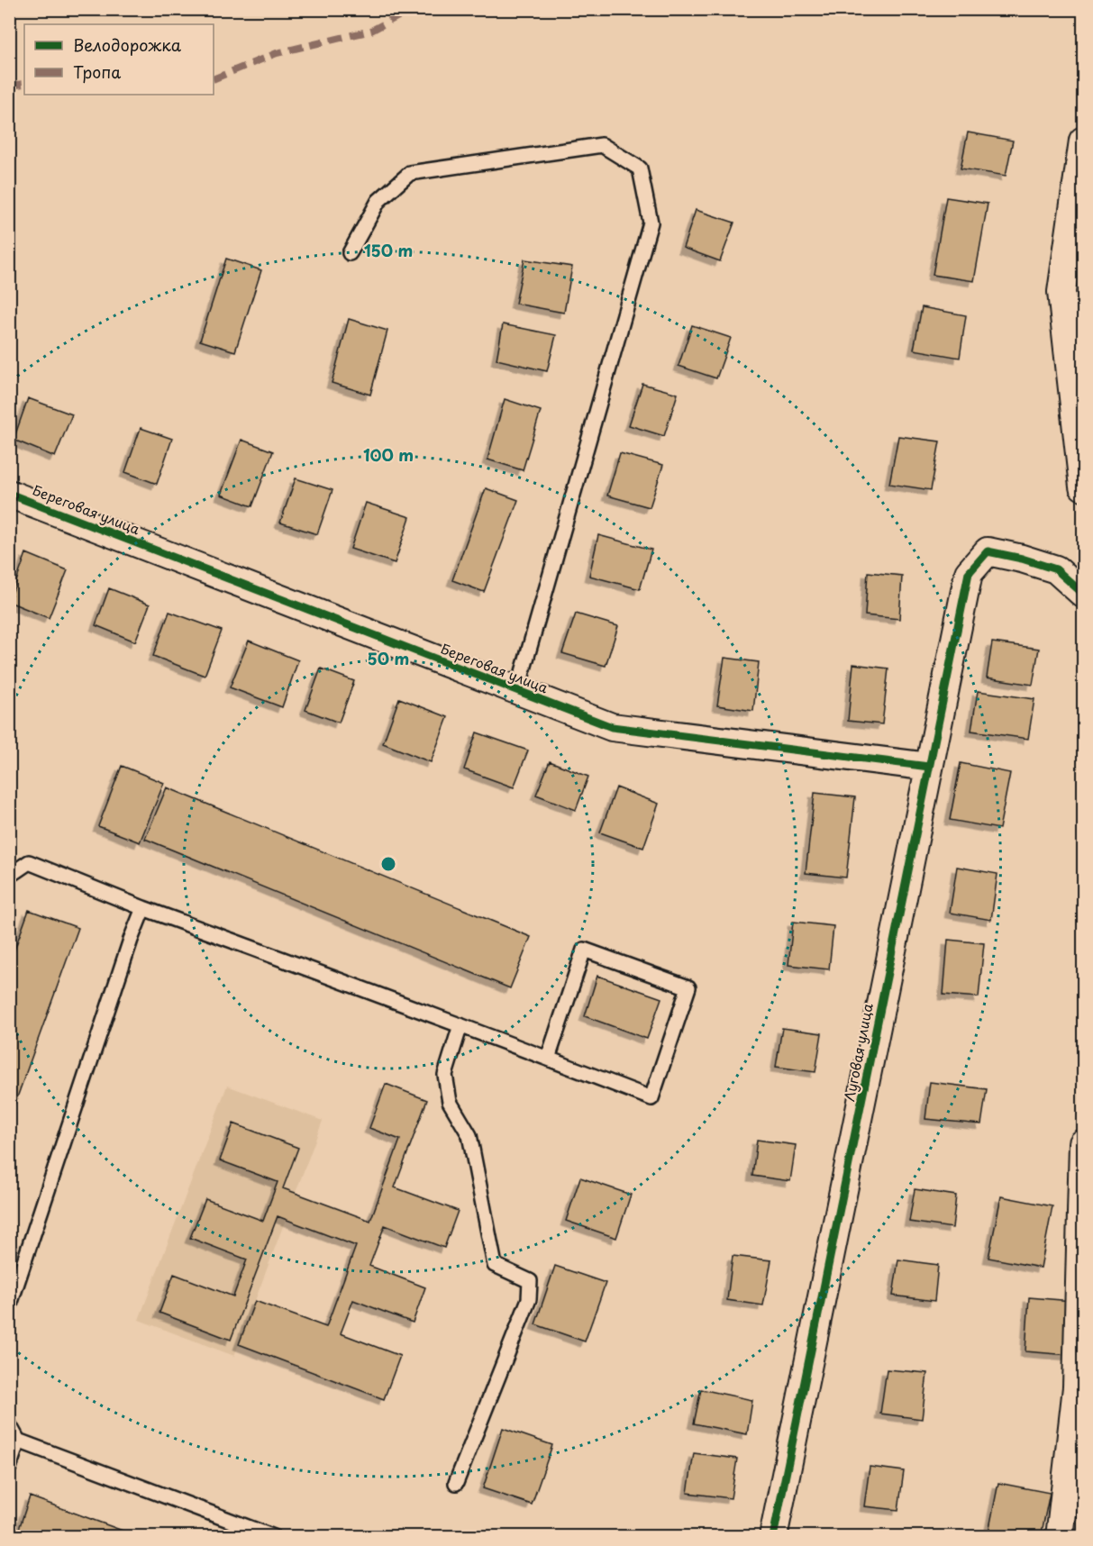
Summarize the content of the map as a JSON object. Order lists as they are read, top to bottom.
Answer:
{
  "streets": {
    "street": ["Береговая улица", "Луговая улица"]
  },
  "crossings": [
    ["Береговая улица", "Луговая улица"]
  ],
  "legend": ["Велодорожка", "Тропа"],
  "rings": ["150 m", "100 m", "50 m"]
}
